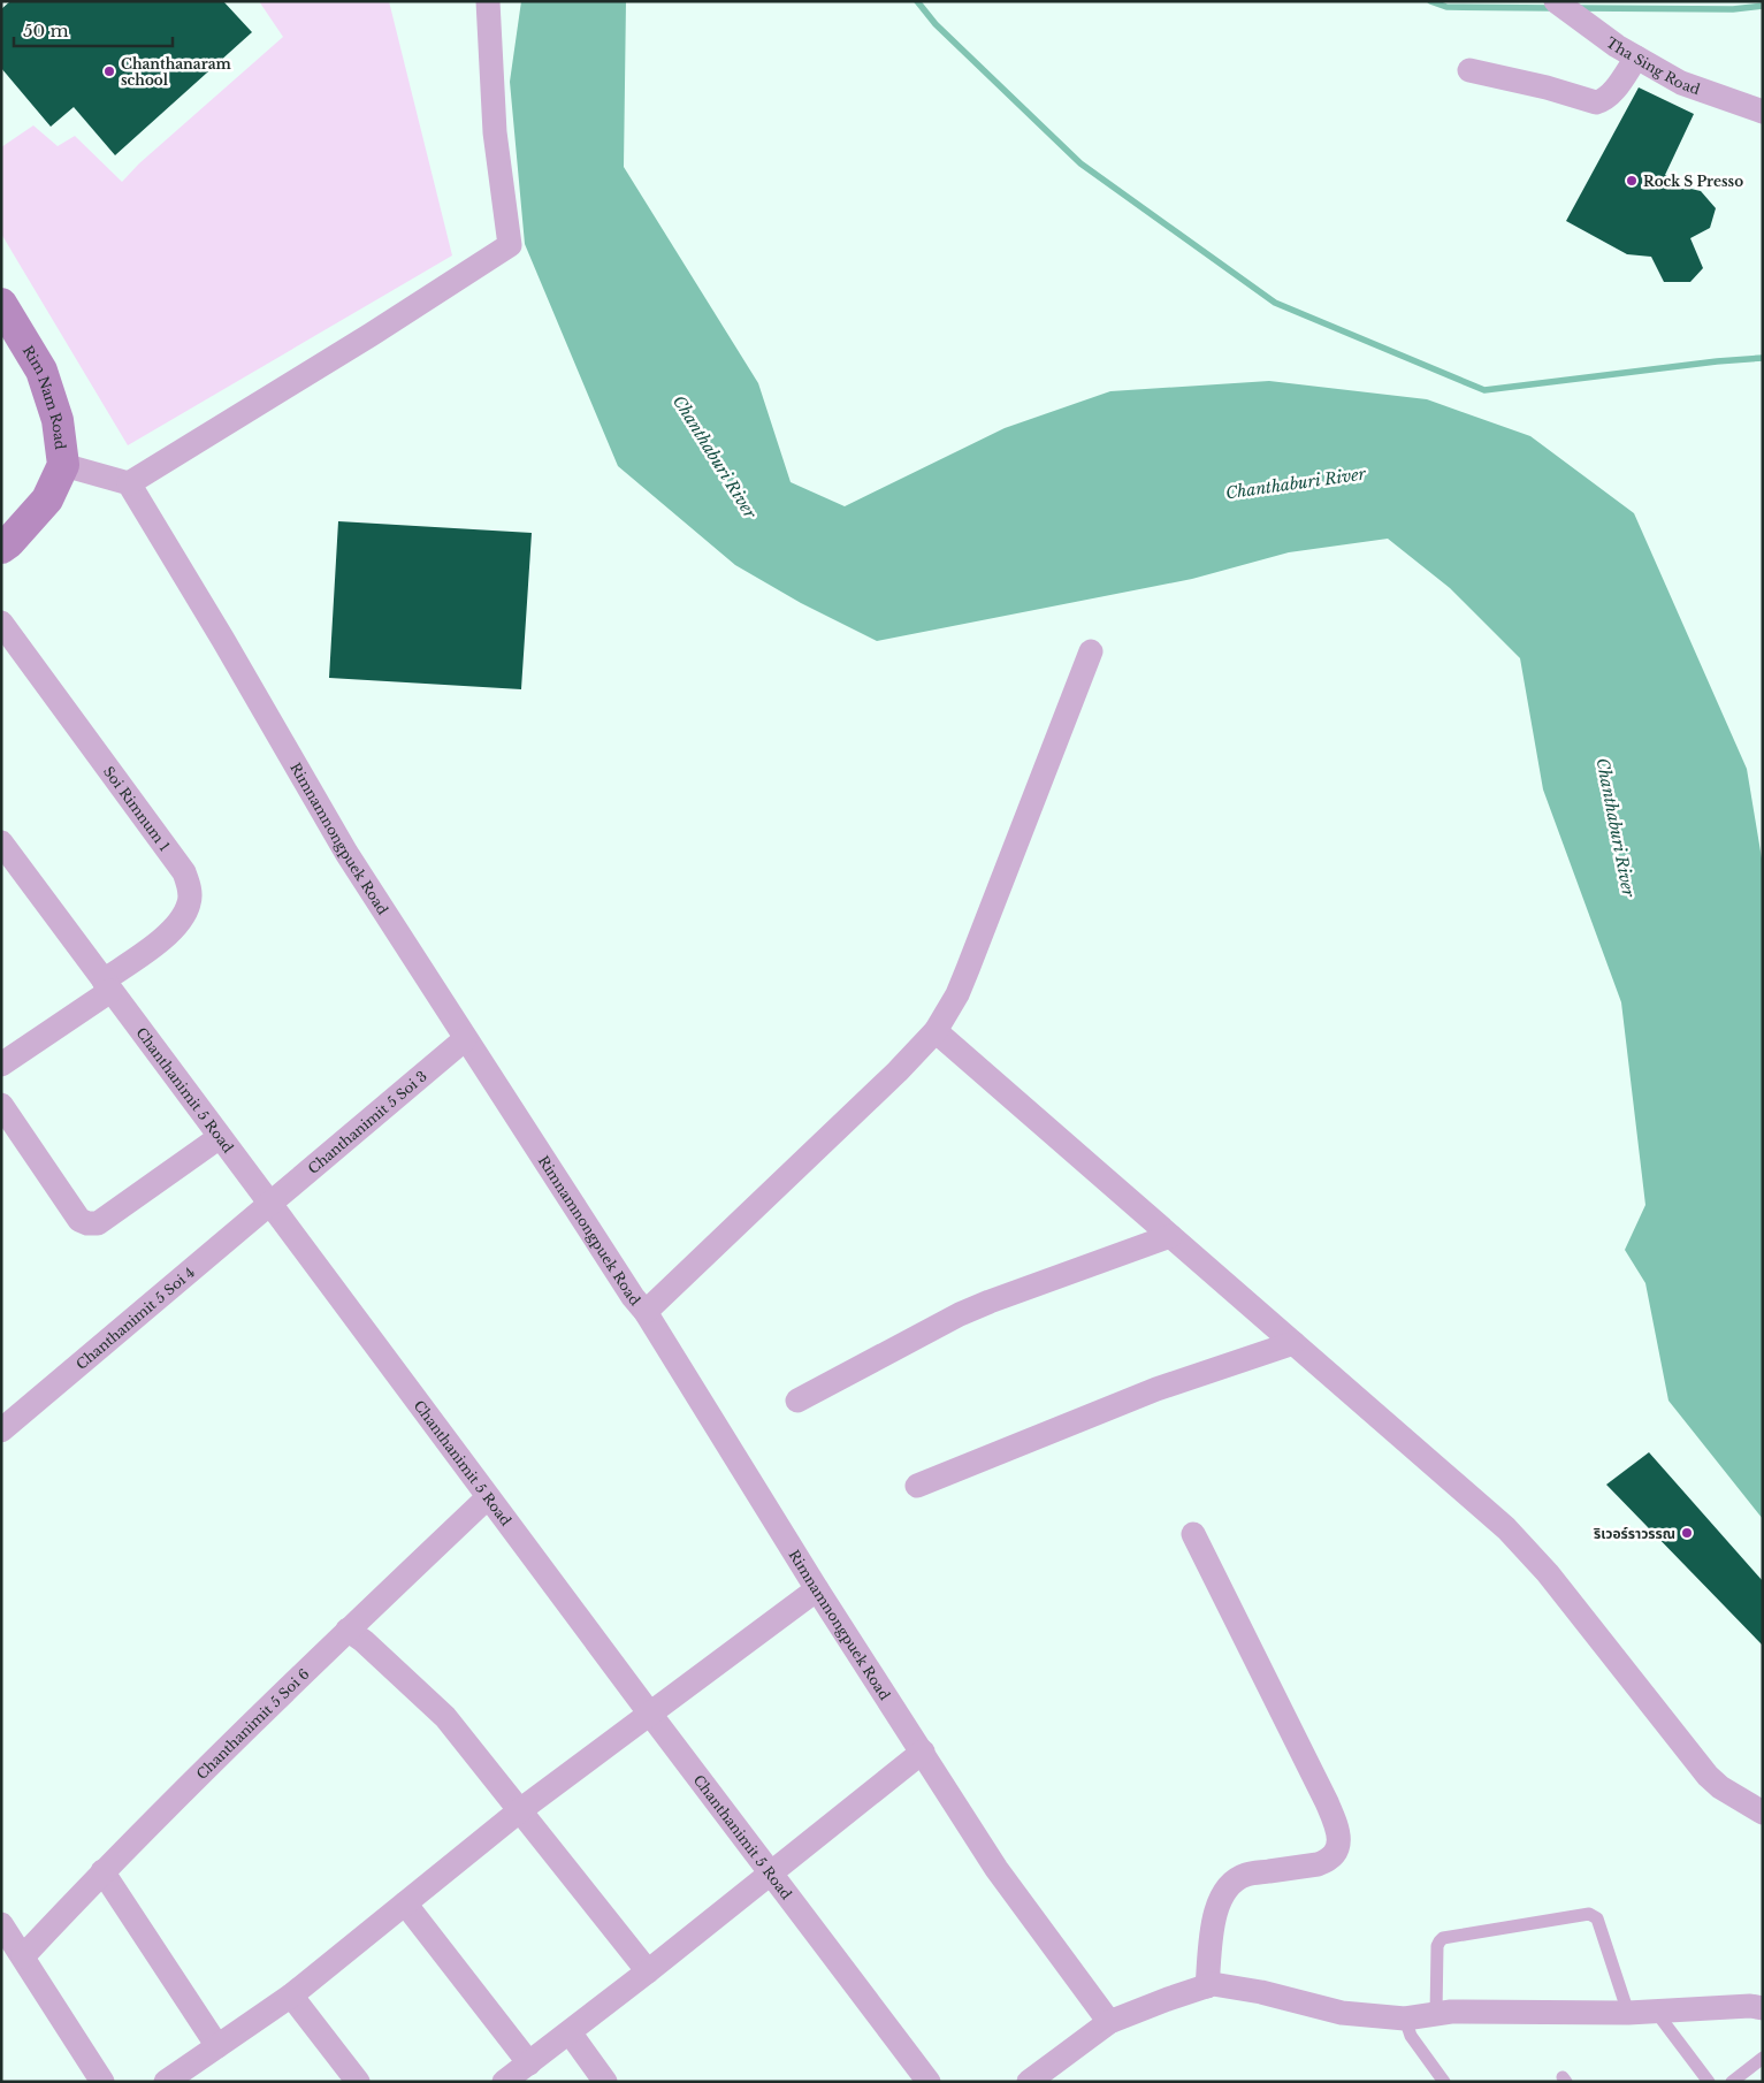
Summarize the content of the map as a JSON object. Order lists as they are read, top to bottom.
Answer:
{
  "streets": {
    "main road": ["Rim Nam Road"],
    "street": [
      "Tha Sing Road",
      "Soi Rimnum 1",
      "Rimnamnongpuek Road",
      "Chanthanimit 5 Road",
      "Chanthanimit 5 Soi 3",
      "Chanthanimit 5 Soi 4",
      "Chanthanimit 5 Soi 6"
    ]
  },
  "crossings": [
    ["Soi Rimnum 1", "Chanthanimit 5 Road"],
    ["Rimnamnongpuek Road", "Chanthanimit 5 Soi 3"],
    ["Chanthanimit 5 Road", "Chanthanimit 5 Soi 3"],
    ["Chanthanimit 5 Road", "Chanthanimit 5 Soi 4"],
    ["Chanthanimit 5 Road", "Chanthanimit 5 Soi 6"],
    ["Chanthanimit 5 Soi 3", "Chanthanimit 5 Soi 4"]
  ],
  "water": ["Chanthaburi River"],
  "places": ["Chanthanaram school", "Rock S Presso", "ริเวอร์ราวรรณ"],
  "scale_bar": "50 m"
}
